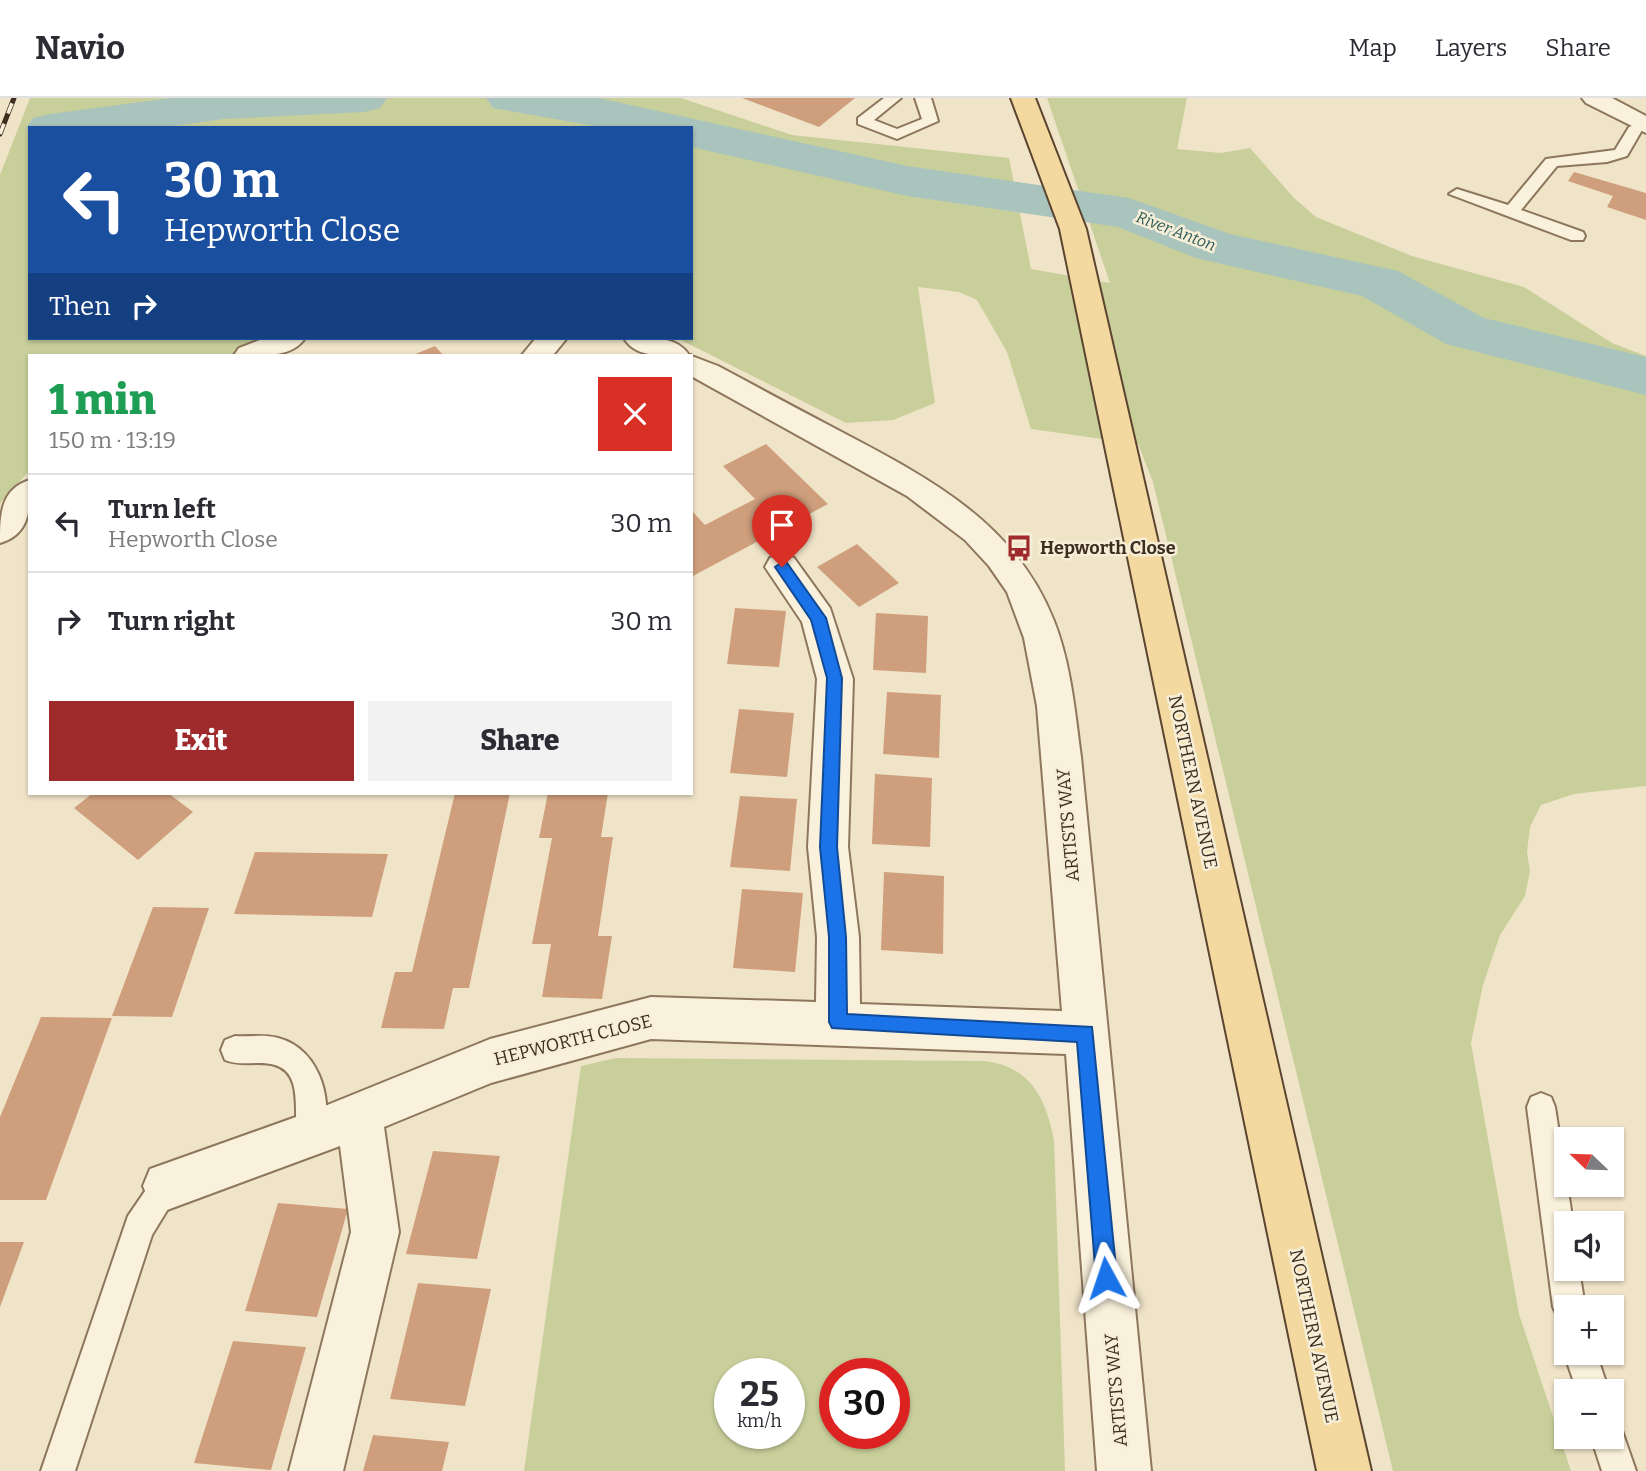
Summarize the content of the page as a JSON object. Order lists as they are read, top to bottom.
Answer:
{
  "streets": {
    "main road": ["NORTHERN AVENUE"],
    "street": ["ARTISTS WAY", "HEPWORTH CLOSE"]
  },
  "crossings": [
    ["ARTISTS WAY", "HEPWORTH CLOSE"]
  ],
  "water": ["River Anton"],
  "places": {
    "bus stop": ["Hepworth Close"]
  },
  "north": "top left",
  "page": {
    "header": "Navio",
    "nav": ["Map", "Layers", "Share"],
    "turn": ["30 m", "Hepworth Close"],
    "then": "Then",
    "heading": ["1 min", "150 m · 13:19"],
    "list": [
      {
        "name": "Turn left",
        "note": "Hepworth Close",
        "value": "30 m"
      },
      {
        "name": "Turn right",
        "value": "30 m"
      }
    ],
    "buttons": ["Exit", "Share"],
    "map_buttons": ["+", "−"],
    "speed": "25 km/h",
    "limit": "30"
  }
}
